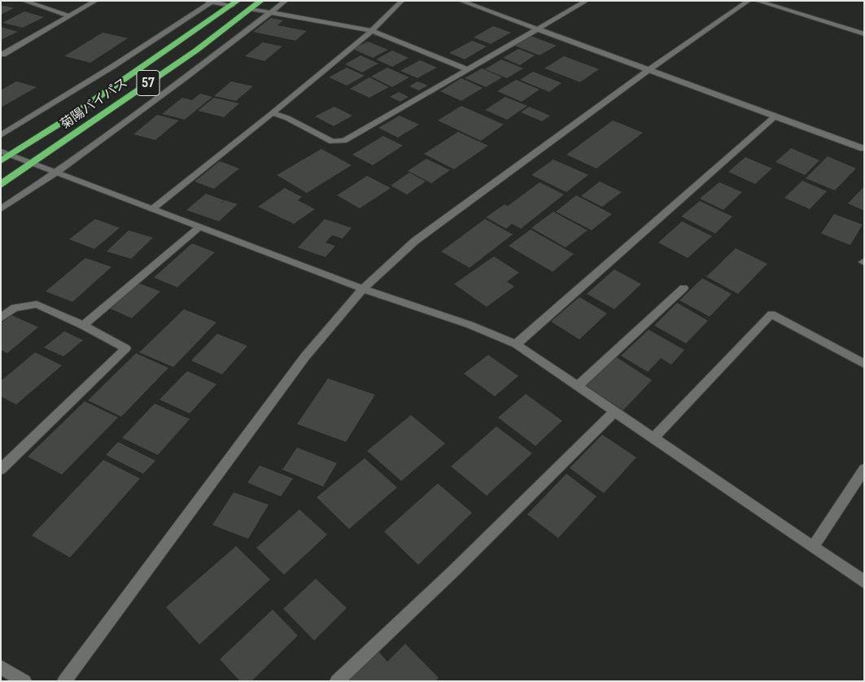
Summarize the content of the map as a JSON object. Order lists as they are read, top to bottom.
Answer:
{
  "streets": {
    "highway": ["57", "菊陽バイパス"]
  }
}
